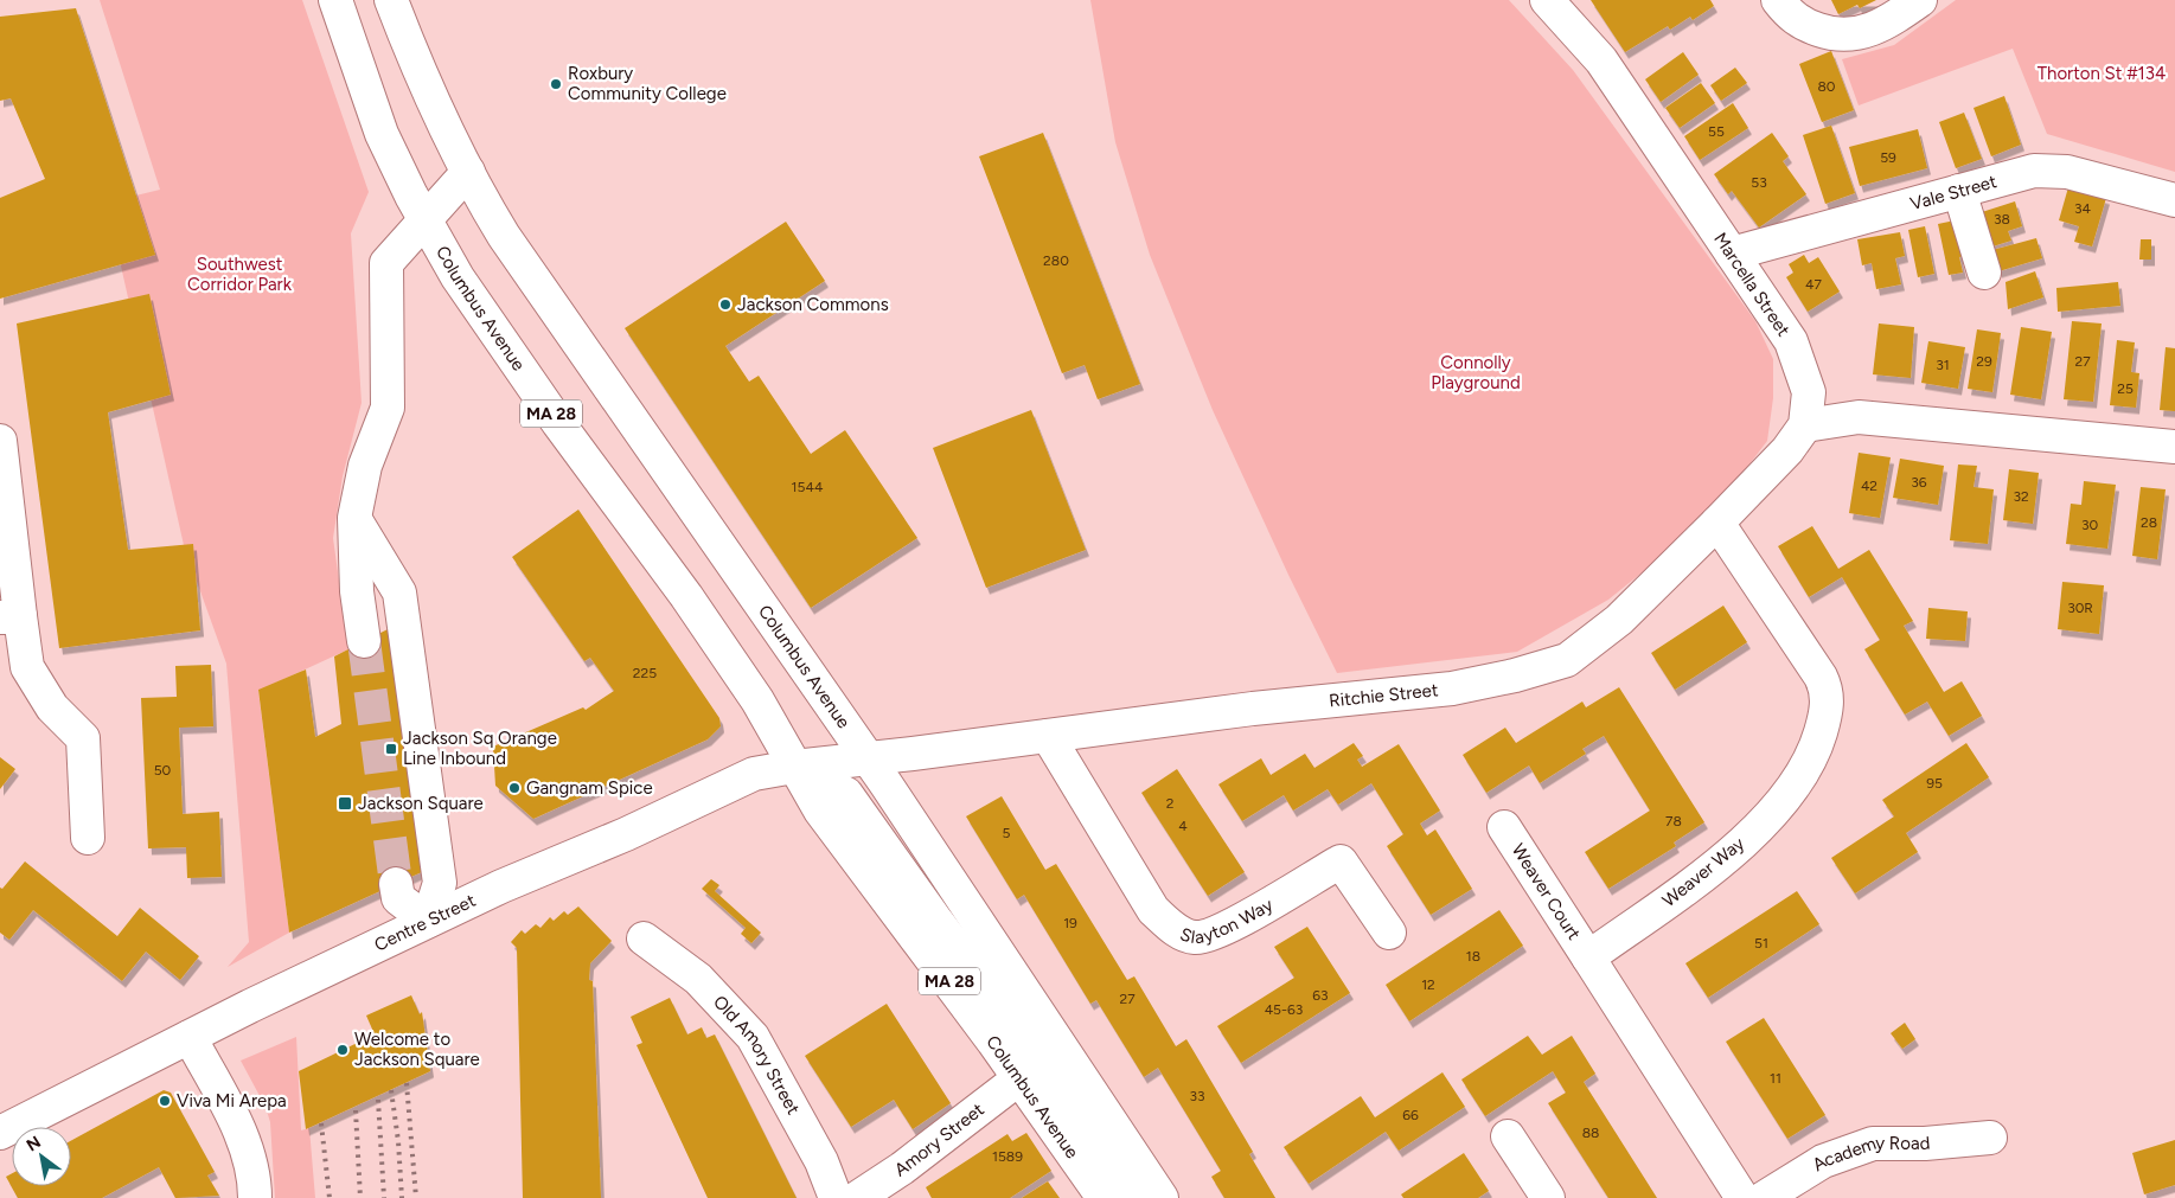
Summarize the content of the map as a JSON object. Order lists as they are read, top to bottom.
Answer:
{
  "streets": {
    "street": [
      "Vale Street",
      "Marcella Street",
      "Columbus Avenue",
      "MA 28",
      "Ritchie Street",
      "Weaver Way",
      "Weaver Court",
      "Slayton Way",
      "Centre Street",
      "Old Amory Street",
      "Amory Street",
      "Academy Road"
    ]
  },
  "crossings": [
    ["Vale Street", "Marcella Street"],
    ["Marcella Street", "Ritchie Street"],
    ["Columbus Avenue", "Ritchie Street"],
    ["Columbus Avenue", "Centre Street"],
    ["Columbus Avenue", "Amory Street"],
    ["Ritchie Street", "Weaver Way"],
    ["Ritchie Street", "Slayton Way"],
    ["Ritchie Street", "Centre Street"],
    ["Weaver Way", "Weaver Court"]
  ],
  "parks": ["Thorton St #134", "Southwest Corridor Park", "Connolly Playground"],
  "places": {
    "other": [
      "Roxbury Community College",
      "Jackson Commons",
      "Gangnam Spice",
      "Welcome to Jackson Square",
      "Viva Mi Arepa"
    ],
    "transit": ["Jackson Sq Orange Line Inbound", "Jackson Square"]
  },
  "house_numbers": [
    "80",
    "55",
    "59",
    "53",
    "34",
    "38",
    "280",
    "47",
    "29",
    "27",
    "31",
    "25",
    "36",
    "42",
    "1544",
    "32",
    "28",
    "30",
    "30R",
    "225",
    "50",
    "95",
    "2",
    "78",
    "4",
    "5",
    "19",
    "51",
    "18",
    "12",
    "63",
    "27",
    "45-63",
    "11",
    "33",
    "66",
    "88",
    "1589"
  ],
  "north": "top left"
}
